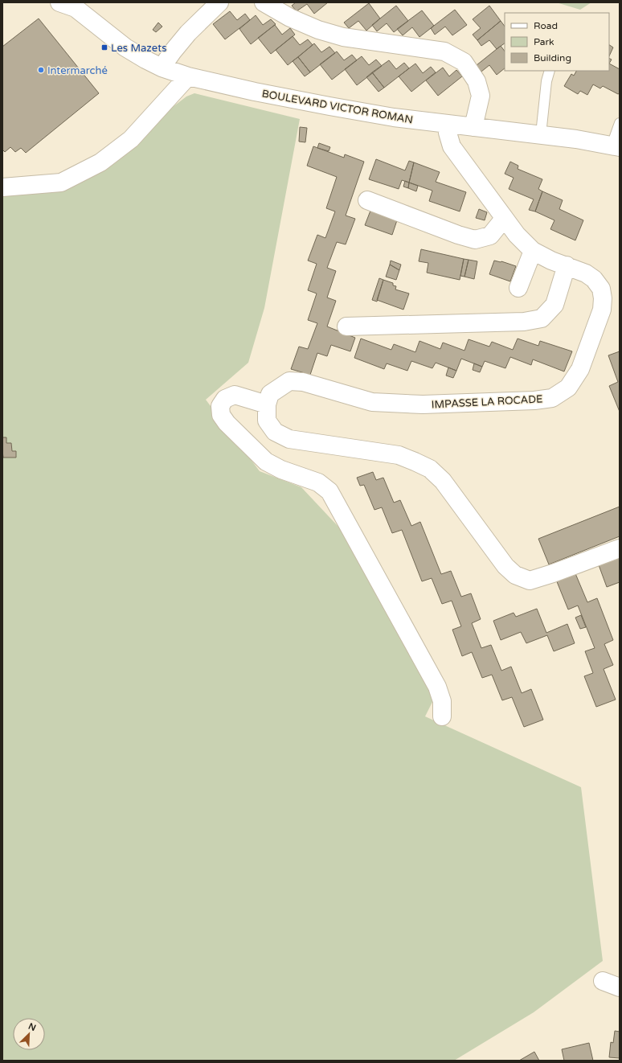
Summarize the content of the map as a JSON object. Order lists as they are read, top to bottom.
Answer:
{
  "streets": {
    "street": ["BOULEVARD VICTOR ROMAN", "IMPASSE LA ROCADE"]
  },
  "crossings": [
    ["BOULEVARD VICTOR ROMAN", "IMPASSE LA ROCADE"]
  ],
  "places": {
    "transit": ["Les Mazets"],
    "other": ["Intermarché"]
  },
  "legend": ["Road", "Park", "Building"],
  "north": "top right"
}
